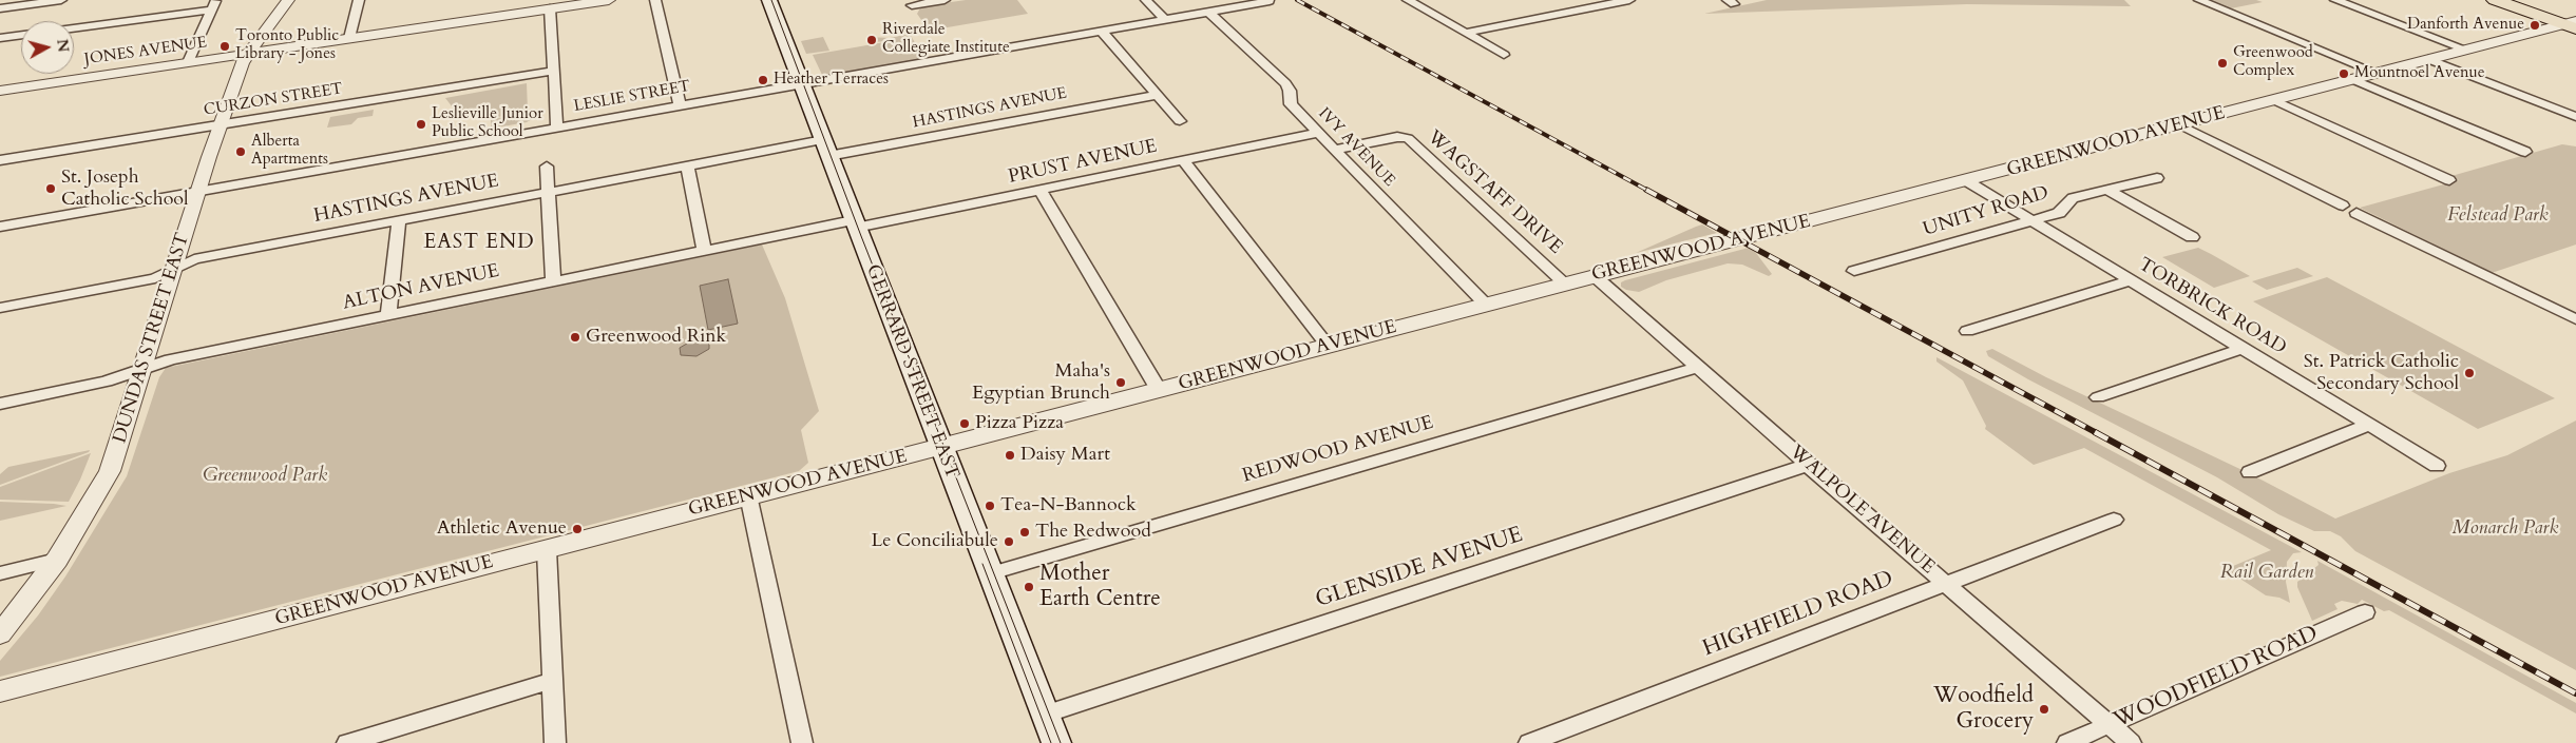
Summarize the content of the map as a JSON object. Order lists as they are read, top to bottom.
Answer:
{
  "streets": {
    "main road": ["GERRARD STREET EAST"],
    "street": [
      "JONES AVENUE",
      "LESLIE STREET",
      "CURZON STREET",
      "HASTINGS AVENUE",
      "GREENWOOD AVENUE",
      "IVY AVENUE",
      "PRUST AVENUE",
      "WAGSTAFF DRIVE",
      "UNITY ROAD",
      "ALTON AVENUE",
      "TORBRICK ROAD",
      "DUNDAS STREET EAST",
      "REDWOOD AVENUE",
      "WALPOLE AVENUE",
      "GLENSIDE AVENUE",
      "HIGHFIELD ROAD",
      "WOODFIELD ROAD"
    ]
  },
  "crossings": [
    ["JONES AVENUE", "DUNDAS STREET EAST"],
    ["LESLIE STREET", "IVY AVENUE"],
    ["LESLIE STREET", "DUNDAS STREET EAST"],
    ["LESLIE STREET", "GERRARD STREET EAST"],
    ["CURZON STREET", "DUNDAS STREET EAST"],
    ["HASTINGS AVENUE", "DUNDAS STREET EAST"],
    ["HASTINGS AVENUE", "GERRARD STREET EAST"],
    ["GREENWOOD AVENUE", "IVY AVENUE"],
    ["GREENWOOD AVENUE", "WAGSTAFF DRIVE"],
    ["GREENWOOD AVENUE", "TORBRICK ROAD"],
    ["GREENWOOD AVENUE", "GERRARD STREET EAST"],
    ["GREENWOOD AVENUE", "WALPOLE AVENUE"],
    ["IVY AVENUE", "PRUST AVENUE"],
    ["IVY AVENUE", "WAGSTAFF DRIVE"],
    ["PRUST AVENUE", "ALTON AVENUE"],
    ["PRUST AVENUE", "GERRARD STREET EAST"],
    ["UNITY ROAD", "TORBRICK ROAD"],
    ["ALTON AVENUE", "DUNDAS STREET EAST"],
    ["ALTON AVENUE", "GERRARD STREET EAST"],
    ["GERRARD STREET EAST", "REDWOOD AVENUE"],
    ["GERRARD STREET EAST", "GLENSIDE AVENUE"],
    ["REDWOOD AVENUE", "WALPOLE AVENUE"],
    ["WALPOLE AVENUE", "GLENSIDE AVENUE"],
    ["WALPOLE AVENUE", "HIGHFIELD ROAD"],
    ["WALPOLE AVENUE", "WOODFIELD ROAD"]
  ],
  "districts": ["EAST END"],
  "parks": [
    "Felstead Park",
    "Greenwood Park",
    "Monarch Park",
    "Rail Garden"
  ],
  "places": [
    "Danforth Avenue",
    "Riverdale Collegiate Institute",
    "Toronto Public Library - Jones",
    "Greenwood Complex",
    "Mountnoel Avenue",
    "Heather Terraces",
    "Leslieville Junior Public School",
    "Alberta Apartments",
    "St. Joseph Catholic School",
    "Greenwood Rink",
    "St. Patrick Catholic Secondary School",
    "Maha's Egyptian Brunch",
    "Pizza Pizza",
    "Daisy Mart",
    "Tea-N-Bannock",
    "Athletic Avenue",
    "The Redwood",
    "Le Conciliabule",
    "Mother Earth Centre",
    "Woodfield Grocery"
  ],
  "north": "right"
}
